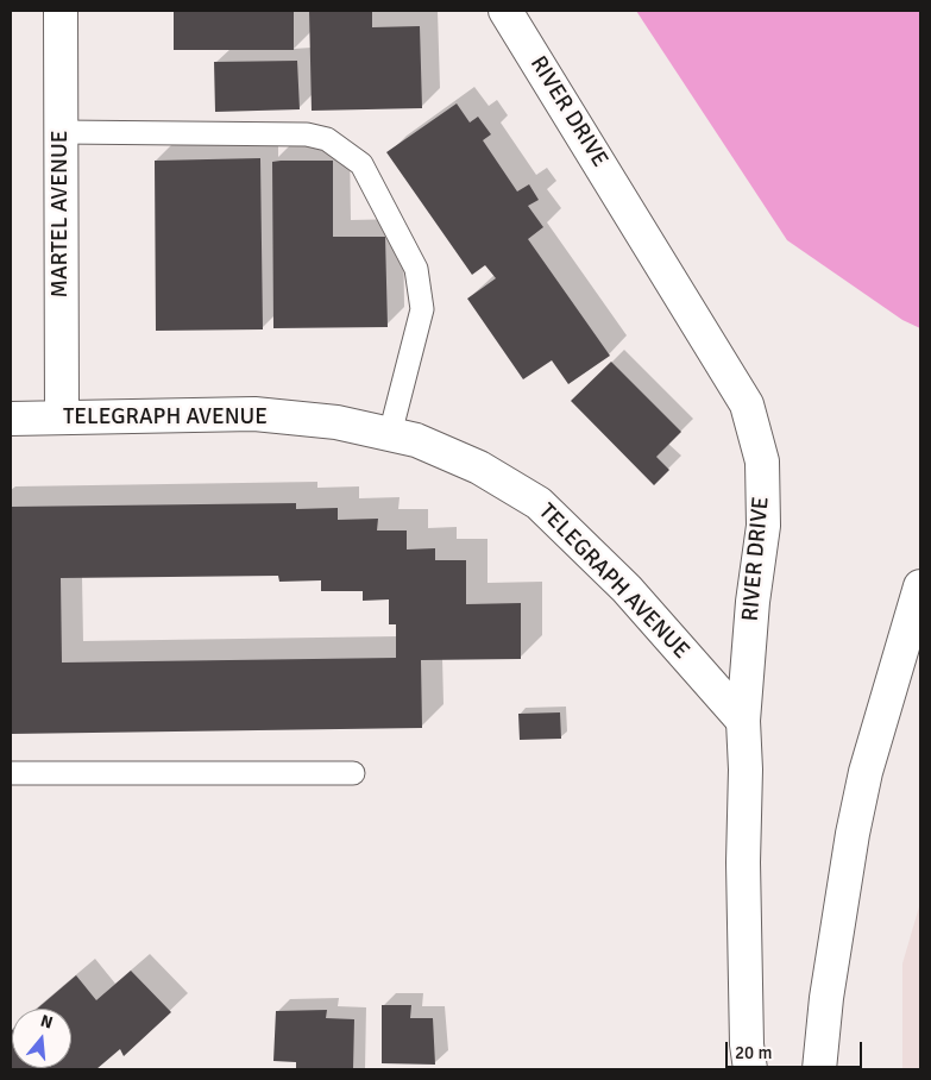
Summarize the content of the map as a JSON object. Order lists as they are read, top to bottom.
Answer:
{
  "streets": {
    "street": ["RIVER DRIVE", "MARTEL AVENUE", "TELEGRAPH AVENUE"]
  },
  "crossings": [
    ["RIVER DRIVE", "TELEGRAPH AVENUE"],
    ["MARTEL AVENUE", "TELEGRAPH AVENUE"]
  ],
  "scale_bar": "20 m",
  "north": "top"
}
